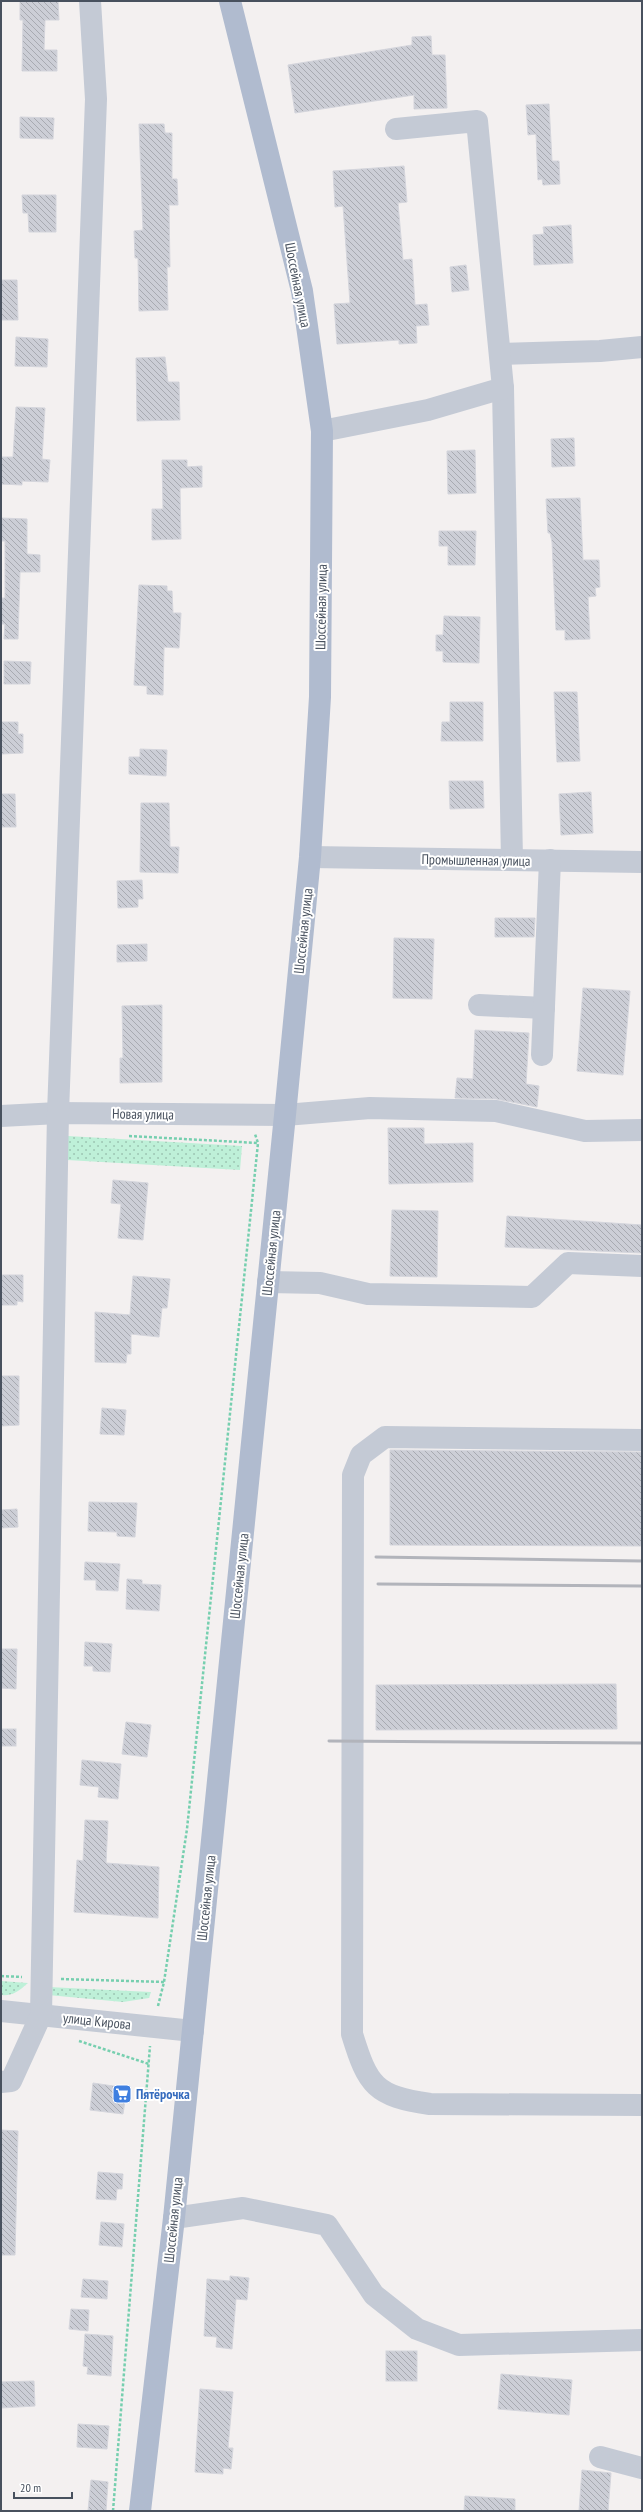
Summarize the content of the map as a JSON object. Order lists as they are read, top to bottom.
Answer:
{
  "streets": {
    "main road": ["Шоссейная улица"],
    "street": ["Промышленная улица", "Новая улица", "улица Кирова"]
  },
  "crossings": [
    ["Шоссейная улица", "Промышленная улица"],
    ["Шоссейная улица", "Новая улица"],
    ["Шоссейная улица", "улица Кирова"]
  ],
  "places": {
    "supermarket": ["Пятёрочка"]
  },
  "scale_bar": "20 m"
}
